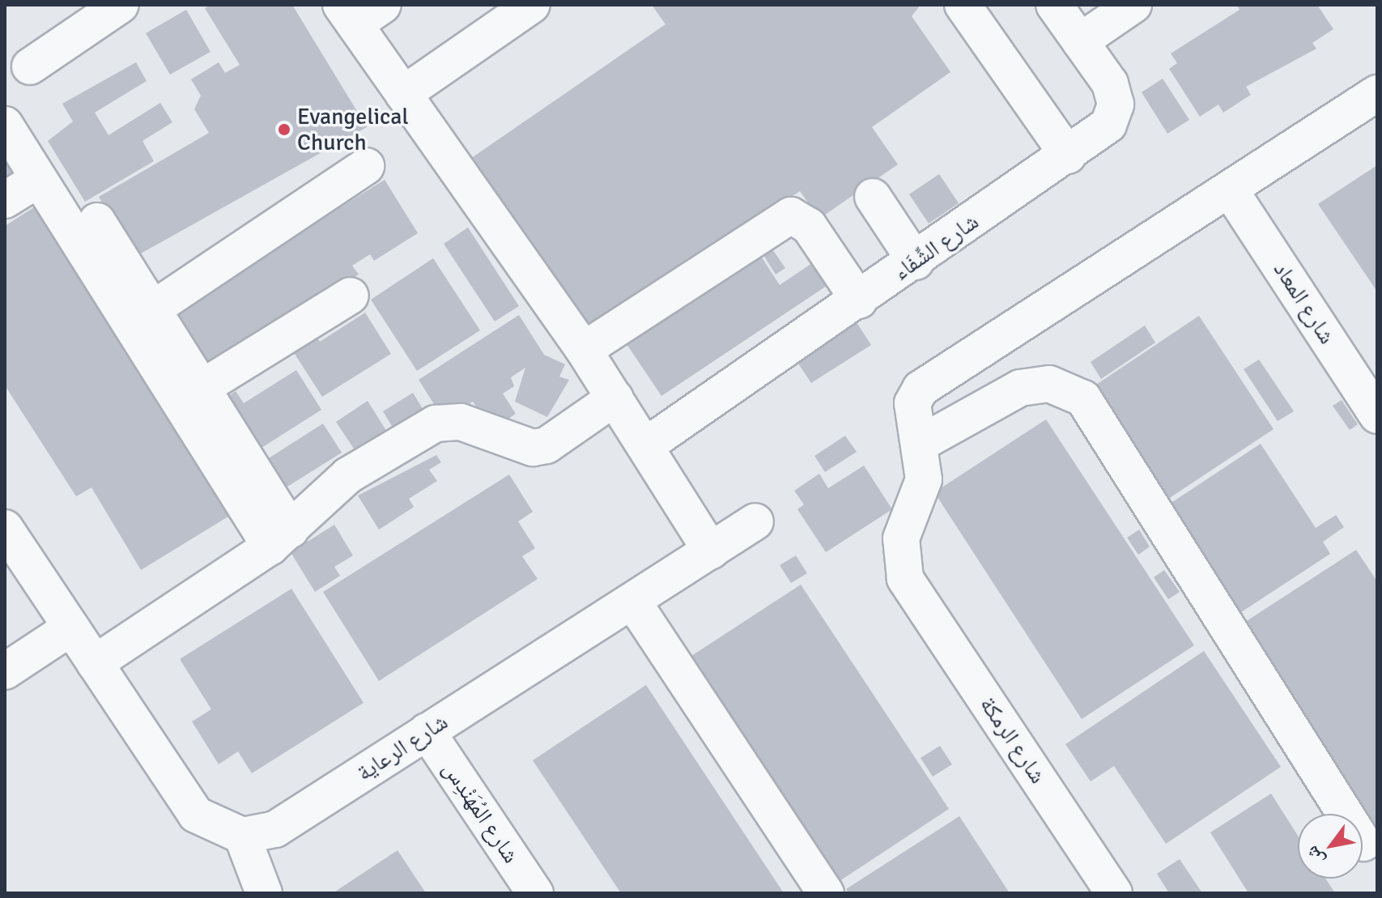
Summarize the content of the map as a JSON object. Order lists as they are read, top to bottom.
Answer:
{
  "streets": {
    "street": [
      "شارع الشِّفَاء",
      "شارع المعاد",
      "شارع الرمكة",
      "شارع الرعاية",
      "شارع المُهَنْدِس"
    ]
  },
  "crossings": [
    ["شارع المعاد", "شارع الرمكة"],
    ["شارع الرعاية", "شارع المُهَنْدِس"]
  ],
  "places": ["Evangelical Church"],
  "north": "bottom left"
}
